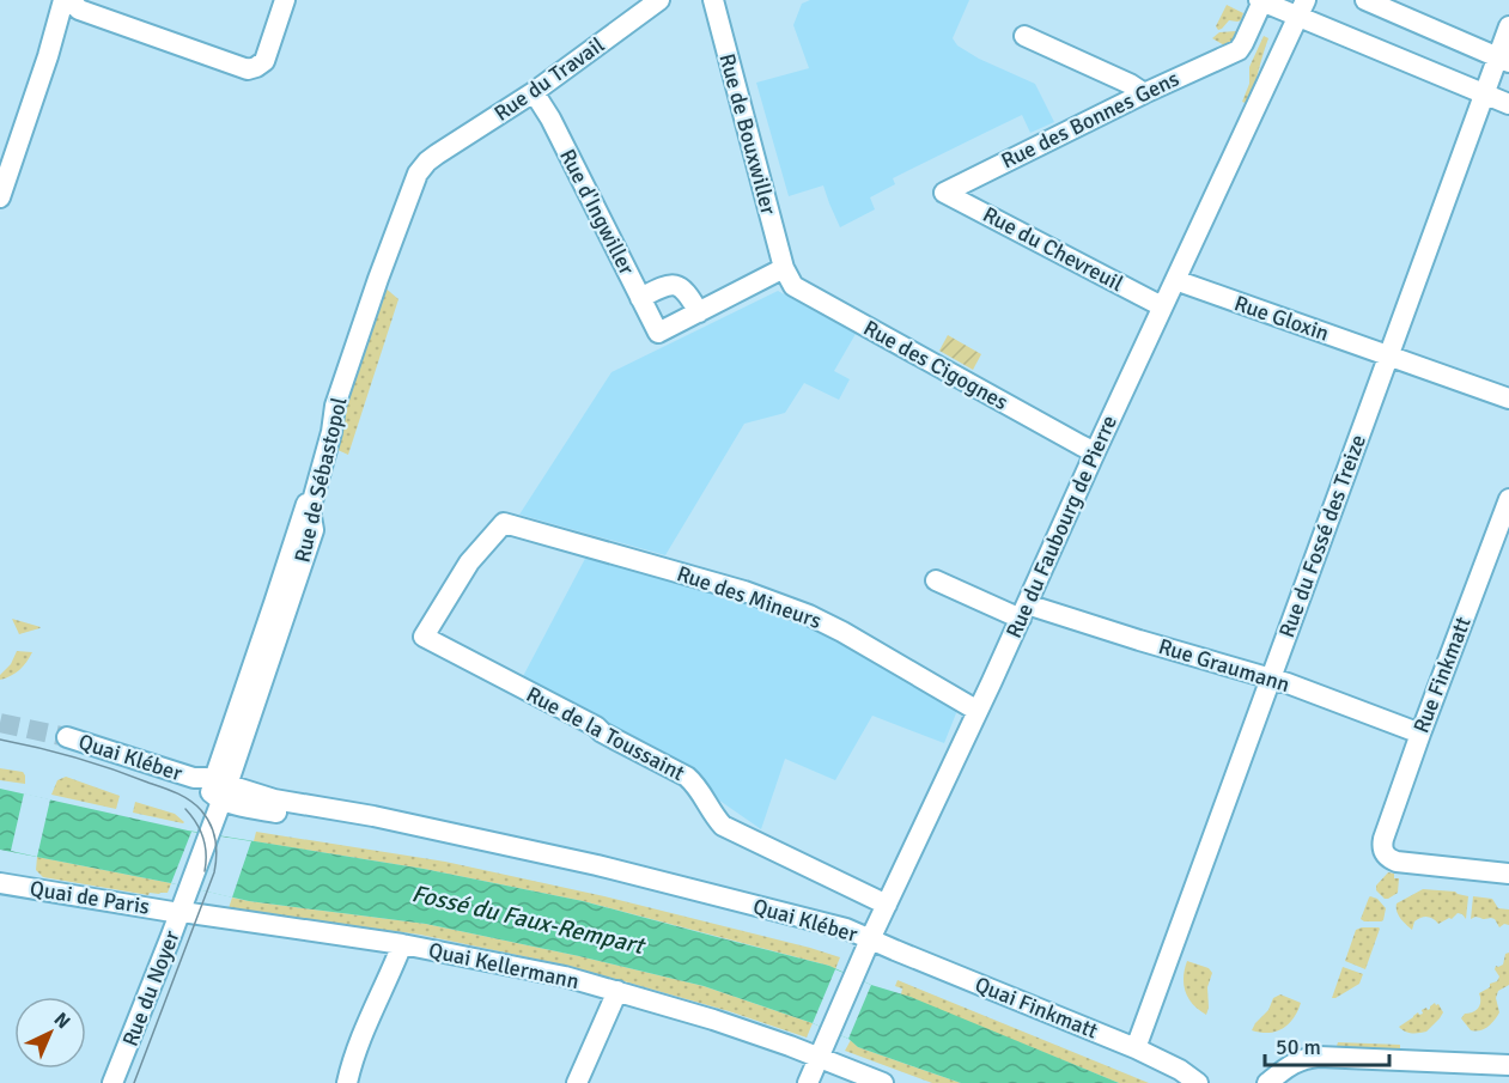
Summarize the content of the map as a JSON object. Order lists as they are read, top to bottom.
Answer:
{
  "streets": {
    "street": [
      "Rue du Travail",
      "Rue des Bonnes Gens",
      "Rue de Bouxwiller",
      "Rue d'Ingwiller",
      "Rue du Chevreuil",
      "Rue Gloxin",
      "Rue des Cigognes",
      "Rue de Sébastopol",
      "Rue du Faubourg de Pierre",
      "Rue du Fossé des Treize",
      "Rue des Mineurs",
      "Rue Graumann",
      "Rue Finkmatt",
      "Rue de la Toussaint",
      "Quai Kléber",
      "Quai de Paris",
      "Quai Kellermann",
      "Rue du Noyer",
      "Quai Finkmatt"
    ]
  },
  "crossings": [
    ["Rue du Travail", "Rue d'Ingwiller"],
    ["Rue du Travail", "Rue de Sébastopol"],
    ["Rue des Bonnes Gens", "Rue du Chevreuil"],
    ["Rue de Bouxwiller", "Rue des Cigognes"],
    ["Rue du Chevreuil", "Rue du Faubourg de Pierre"],
    ["Rue Gloxin", "Rue du Faubourg de Pierre"],
    ["Rue Gloxin", "Rue du Fossé des Treize"],
    ["Rue des Cigognes", "Rue du Faubourg de Pierre"],
    ["Rue de Sébastopol", "Quai Kléber"],
    ["Rue de Sébastopol", "Rue du Noyer"],
    ["Rue du Faubourg de Pierre", "Rue des Mineurs"],
    ["Rue du Faubourg de Pierre", "Rue Graumann"],
    ["Rue du Faubourg de Pierre", "Rue de la Toussaint"],
    ["Rue du Faubourg de Pierre", "Quai Kléber"],
    ["Rue du Faubourg de Pierre", "Quai Kellermann"],
    ["Rue du Faubourg de Pierre", "Quai Finkmatt"],
    ["Rue du Fossé des Treize", "Rue Graumann"],
    ["Rue du Fossé des Treize", "Quai Finkmatt"],
    ["Rue des Mineurs", "Rue de la Toussaint"],
    ["Rue Graumann", "Rue Finkmatt"],
    ["Quai Kléber", "Quai Finkmatt"],
    ["Quai de Paris", "Quai Kellermann"],
    ["Quai de Paris", "Rue du Noyer"],
    ["Quai Kellermann", "Rue du Noyer"]
  ],
  "water": ["Fossé du Faux-Rempart"],
  "scale_bar": "50 m",
  "north": "top right"
}
